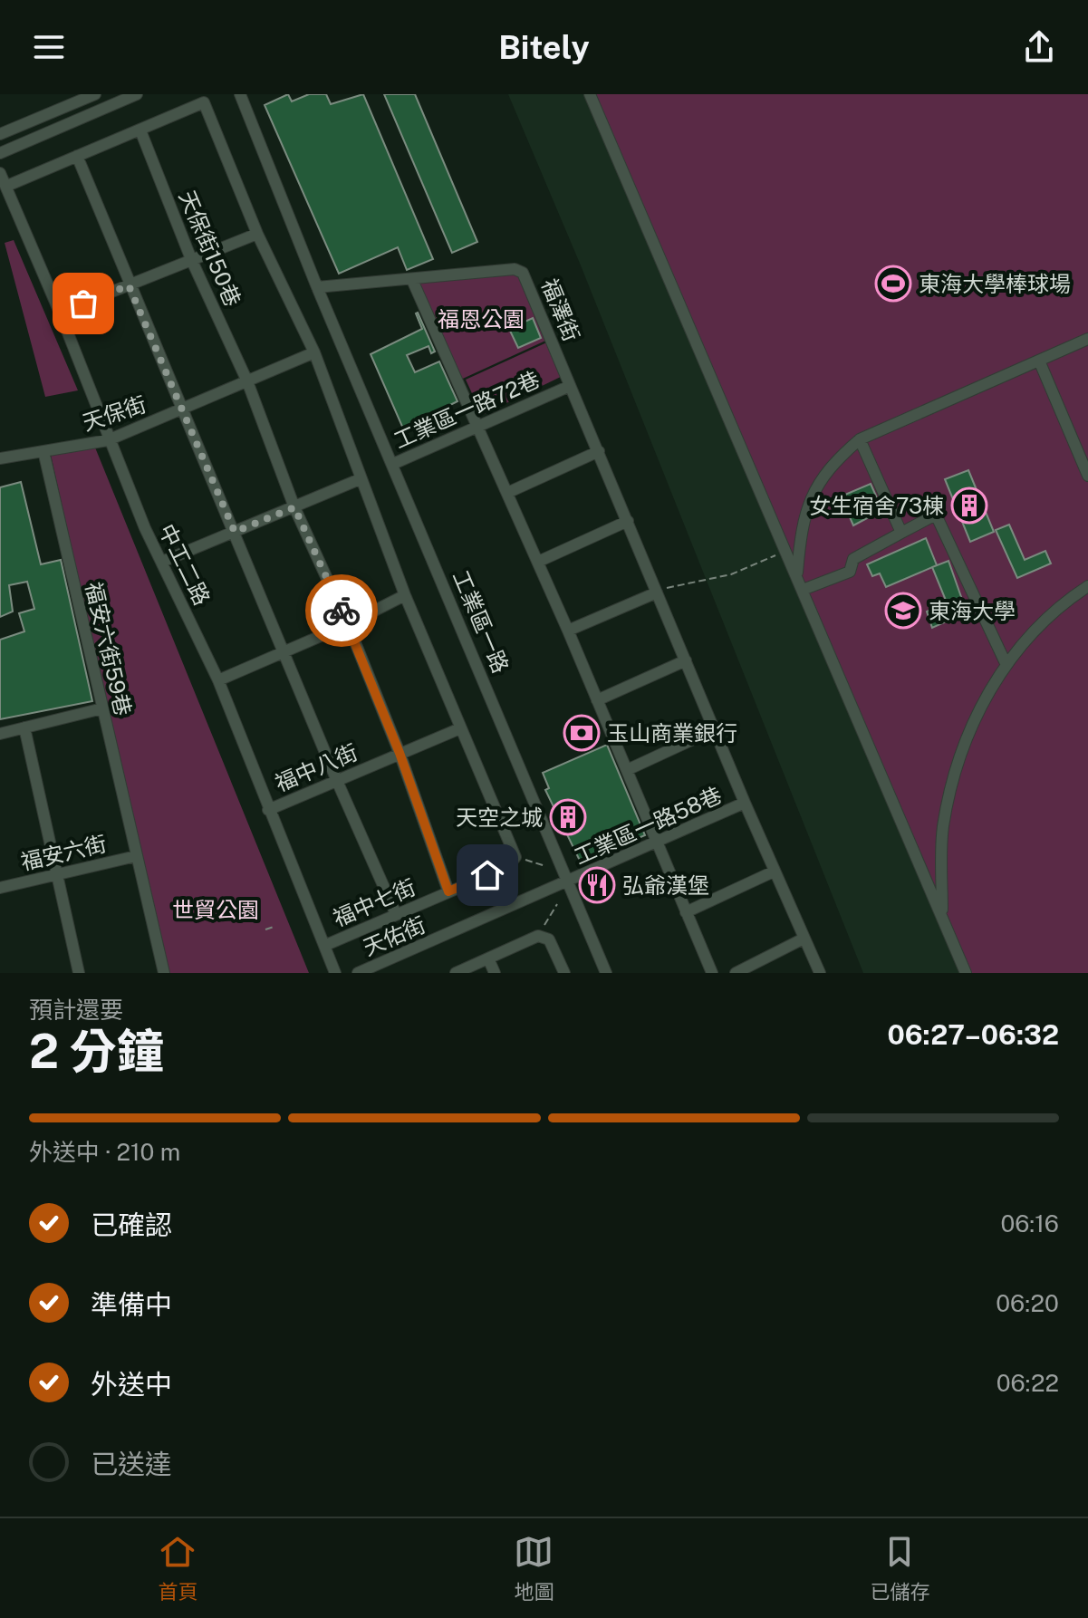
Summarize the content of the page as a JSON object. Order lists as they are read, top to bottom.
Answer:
{
  "streets": {
    "street": [
      "天保街150巷",
      "福澤街",
      "工業區一路72巷",
      "天保街",
      "中工二路",
      "工業區一路",
      "福安六街59巷",
      "福中八街",
      "工業區一路58巷",
      "福安六街",
      "福中七街",
      "天佑街"
    ]
  },
  "crossings": [
    ["天保街150巷", "天保街"],
    ["天保街150巷", "福中八街"],
    ["天保街150巷", "福中七街"],
    ["福澤街", "工業區一路72巷"],
    ["工業區一路72巷", "工業區一路"],
    ["工業區一路72巷", "工業區一路58巷"],
    ["天保街", "中工二路"],
    ["天保街", "福安六街59巷"],
    ["中工二路", "福中八街"],
    ["中工二路", "福中七街"],
    ["工業區一路", "工業區一路58巷"],
    ["工業區一路", "天佑街"],
    ["福安六街59巷", "福安六街"],
    ["工業區一路58巷", "天佑街"]
  ],
  "parks": ["福恩公園", "世貿公園"],
  "places": {
    "sports": ["東海大學棒球場"],
    "building": ["女生宿舍73棟", "天空之城"],
    "school or university": ["東海大學"],
    "bank": ["玉山商業銀行"],
    "restaurant": ["弘爺漢堡"]
  },
  "page": {
    "header": "Bitely",
    "heading": ["2 分鐘", "預計還要", "06:27–06:32"],
    "bar": "外送中 · 210 m",
    "list": [
      ["已確認", "06:16"],
      ["準備中", "06:20"],
      ["外送中", "06:22"],
      "已送達"
    ],
    "tabs": ["首頁", "地圖", "已儲存"]
  }
}
